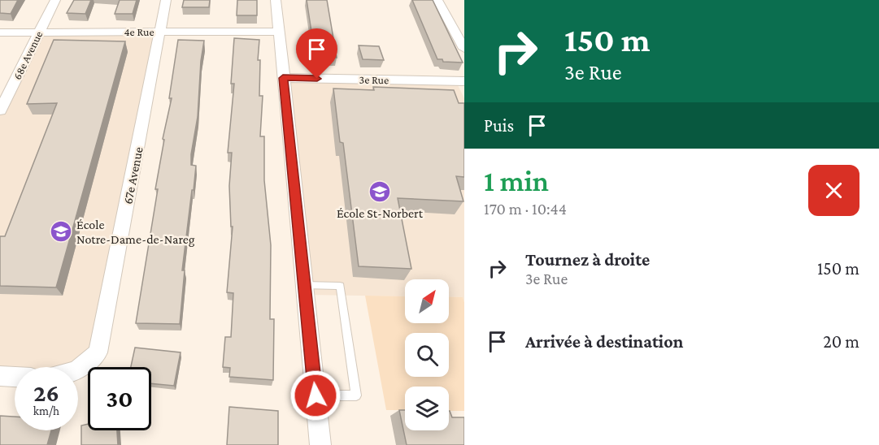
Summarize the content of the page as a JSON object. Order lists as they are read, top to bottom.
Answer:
{
  "streets": {
    "street": [
      "4e Rue",
      "68e Avenue",
      "3e Rue",
      "67e Avenue"
    ]
  },
  "crossings": [
    ["4e Rue", "68e Avenue"],
    ["4e Rue", "67e Avenue"]
  ],
  "places": {
    "school or university": ["École St-Norbert", "École Notre-Dame-de-Nareg"]
  },
  "north": "top right",
  "page": {
    "turn": ["150 m", "3e Rue"],
    "then": "Puis",
    "heading": ["1 min", "170 m · 10:44"],
    "list": [
      {
        "name": "Tournez à droite",
        "note": "3e Rue",
        "value": "150 m"
      },
      {
        "name": "Arrivée à destination",
        "value": "20 m"
      }
    ],
    "speed": "26 km/h",
    "limit": "30"
  }
}
